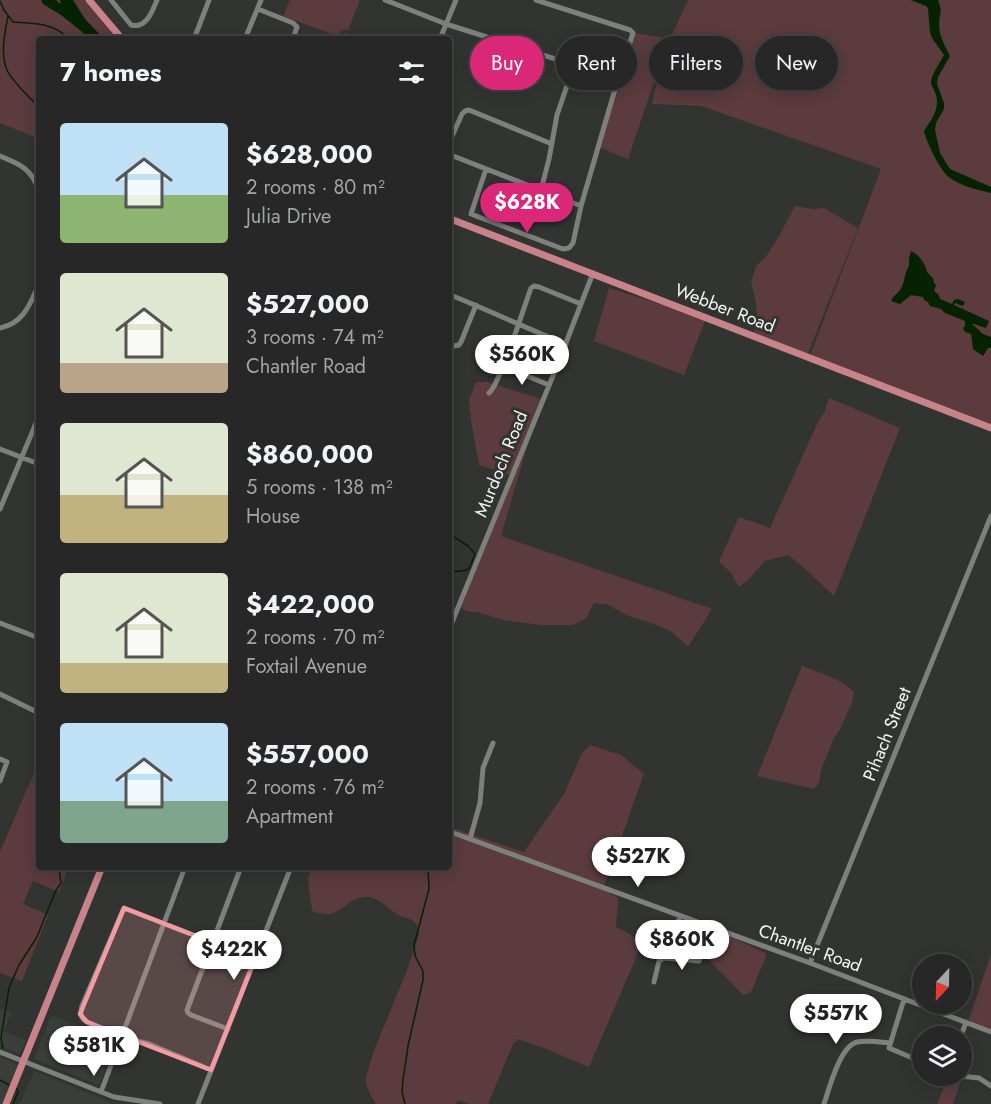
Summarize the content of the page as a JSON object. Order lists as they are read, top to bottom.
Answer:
{
  "streets": {
    "main road": ["Webber Road"],
    "street": ["Murdoch Road", "Pihach Street", "Chantler Road"]
  },
  "crossings": [
    ["Webber Road", "Murdoch Road"],
    ["Pihach Street", "Chantler Road"]
  ],
  "north": "bottom",
  "page": {
    "chip": [
      "Buy",
      "Rent",
      "Filters",
      "New"
    ],
    "heading": "7 homes",
    "list": [
      {
        "name": "$628,000",
        "note": "2 rooms · 80 m² · Julia Drive"
      },
      {
        "name": "$527,000",
        "note": "3 rooms · 74 m² · Chantler Road"
      },
      {
        "name": "$860,000",
        "note": "5 rooms · 138 m² · House"
      },
      {
        "name": "$422,000",
        "note": "2 rooms · 70 m² · Foxtail Avenue"
      },
      {
        "name": "$557,000",
        "note": "2 rooms · 76 m² · Apartment"
      }
    ],
    "price": [
      "$628K",
      "$560K",
      "$527K",
      "$860K",
      "$422K",
      "$557K",
      "$581K"
    ]
  }
}
